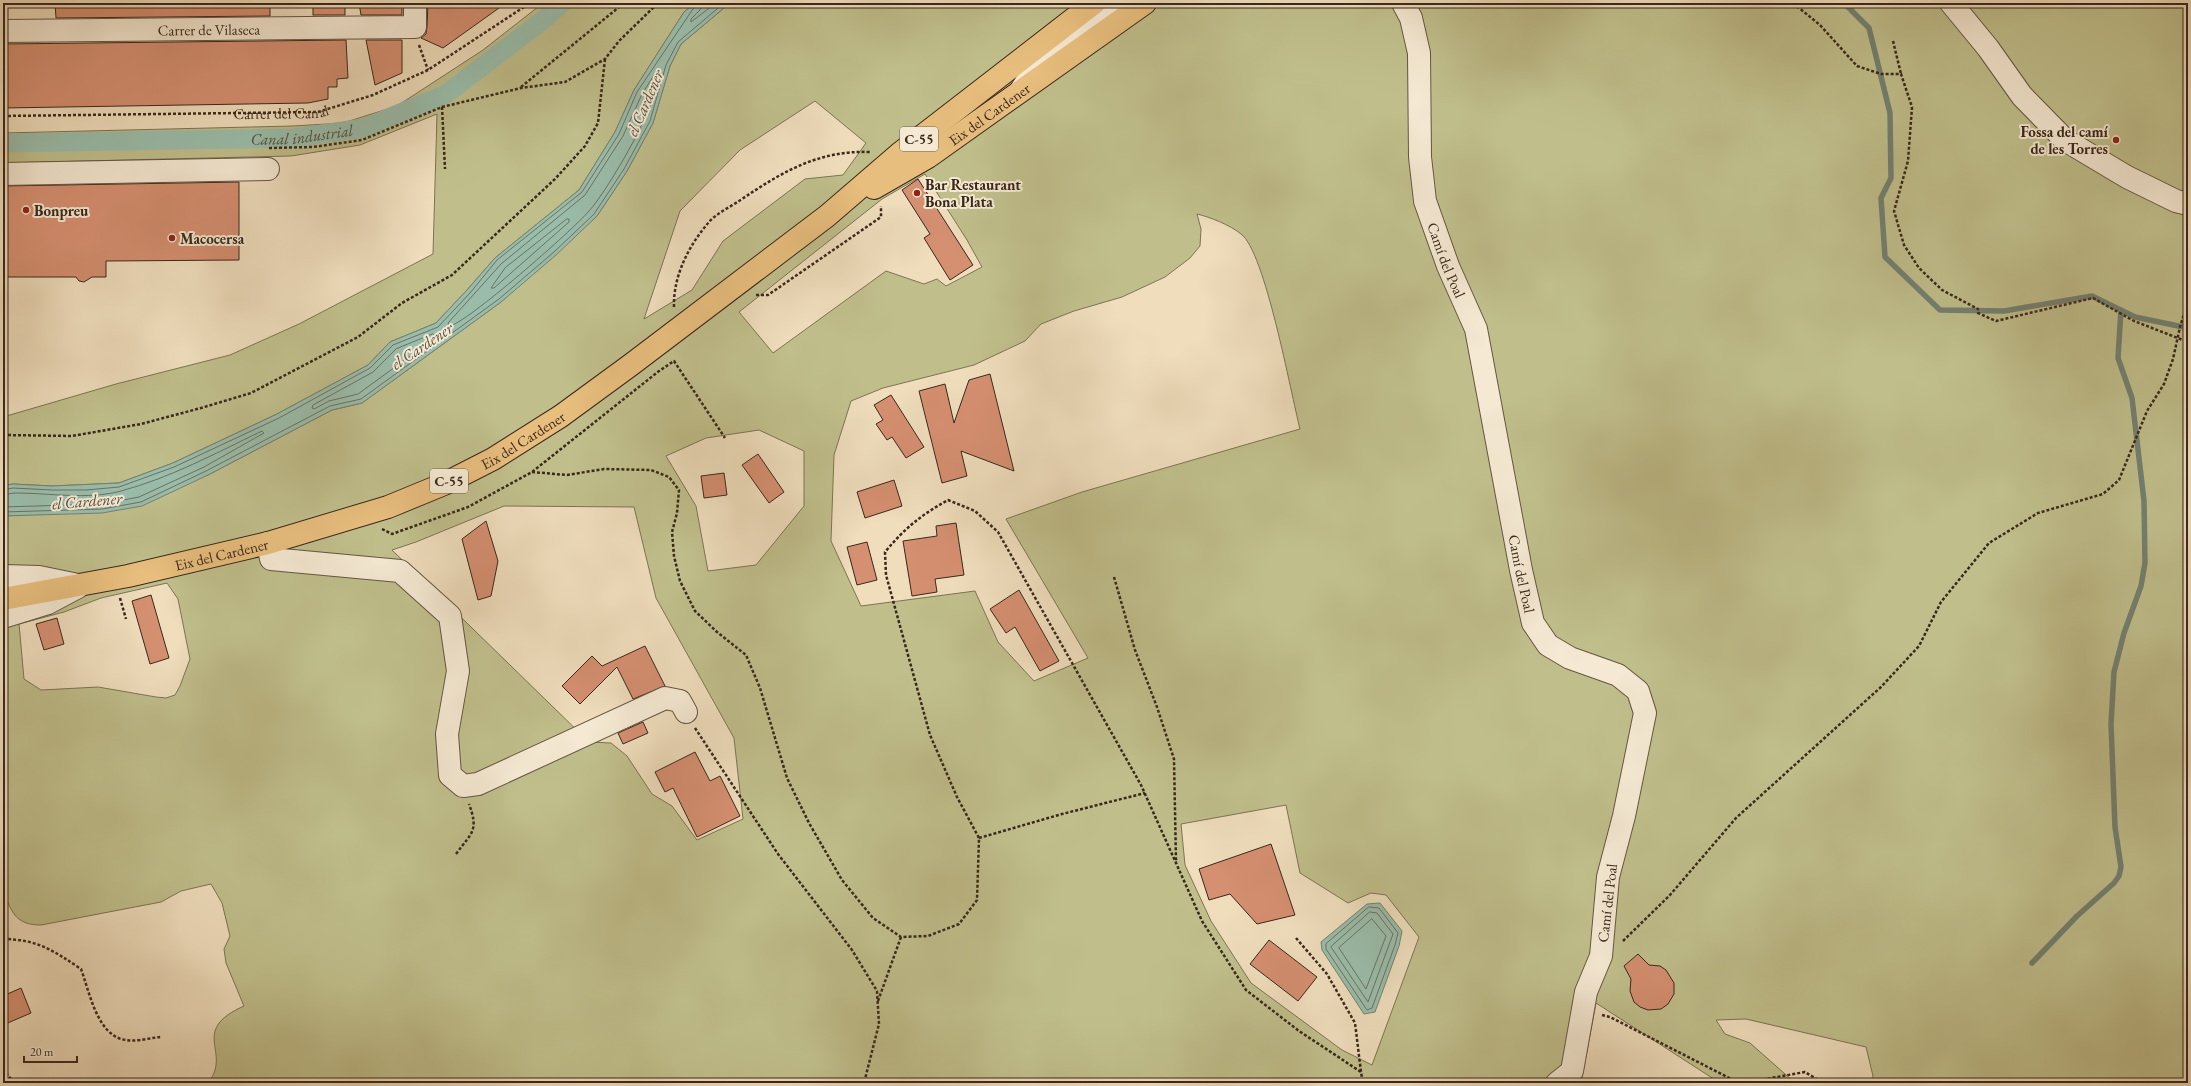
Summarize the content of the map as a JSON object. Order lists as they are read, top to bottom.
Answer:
{
  "streets": {
    "main road": ["Eix del Cardener", "C-55"],
    "street": ["Carrer de Vilaseca", "Camí del Poal"],
    "path": ["Carrer del Canal"]
  },
  "water": ["el Cardener", "Canal industrial"],
  "places": [
    "Fossa del camí de les Torres",
    "Bar Restaurant Bona Plata",
    "Bonpreu",
    "Macocersa"
  ],
  "scale_bar": "20 m"
}
